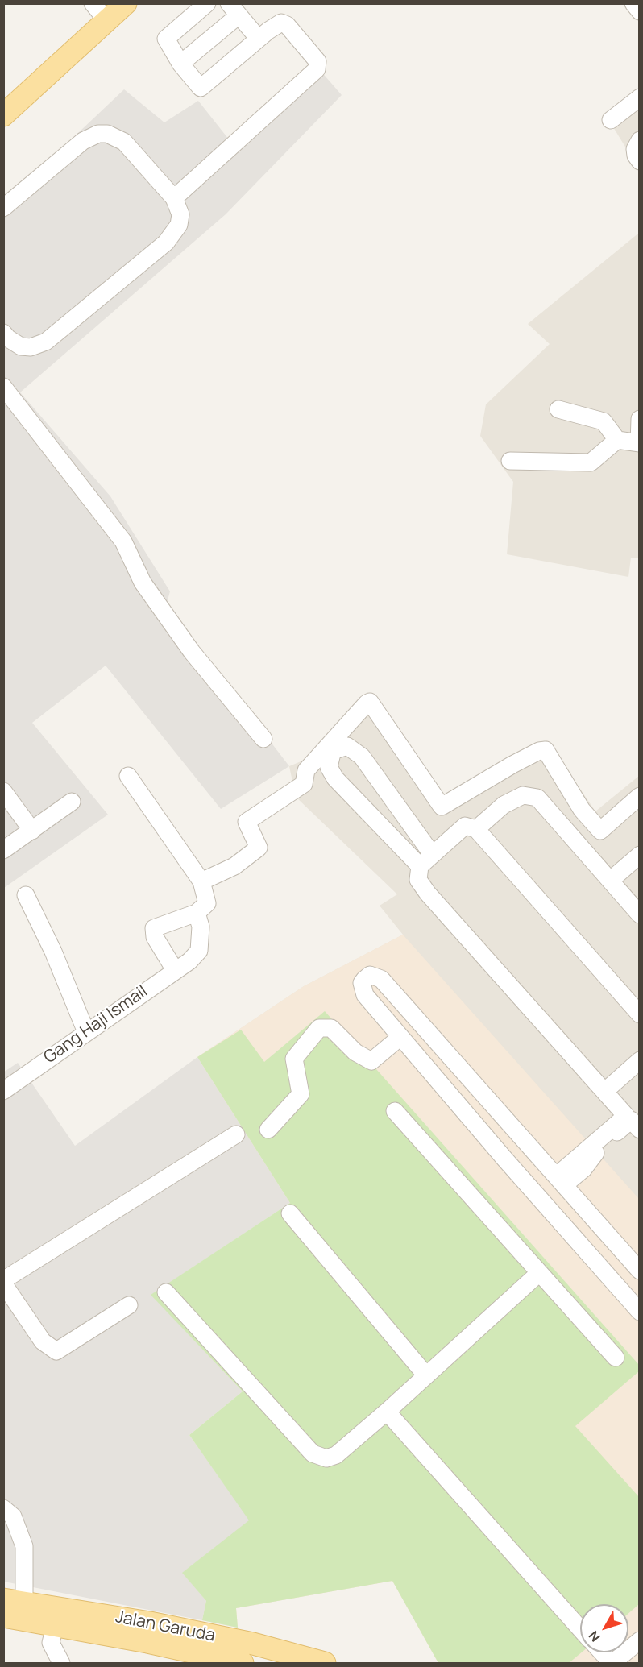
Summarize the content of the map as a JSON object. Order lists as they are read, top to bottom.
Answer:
{
  "streets": {
    "main road": ["Jalan Garuda"],
    "street": ["Gang Haji Ismail"]
  },
  "north": "bottom left"
}
